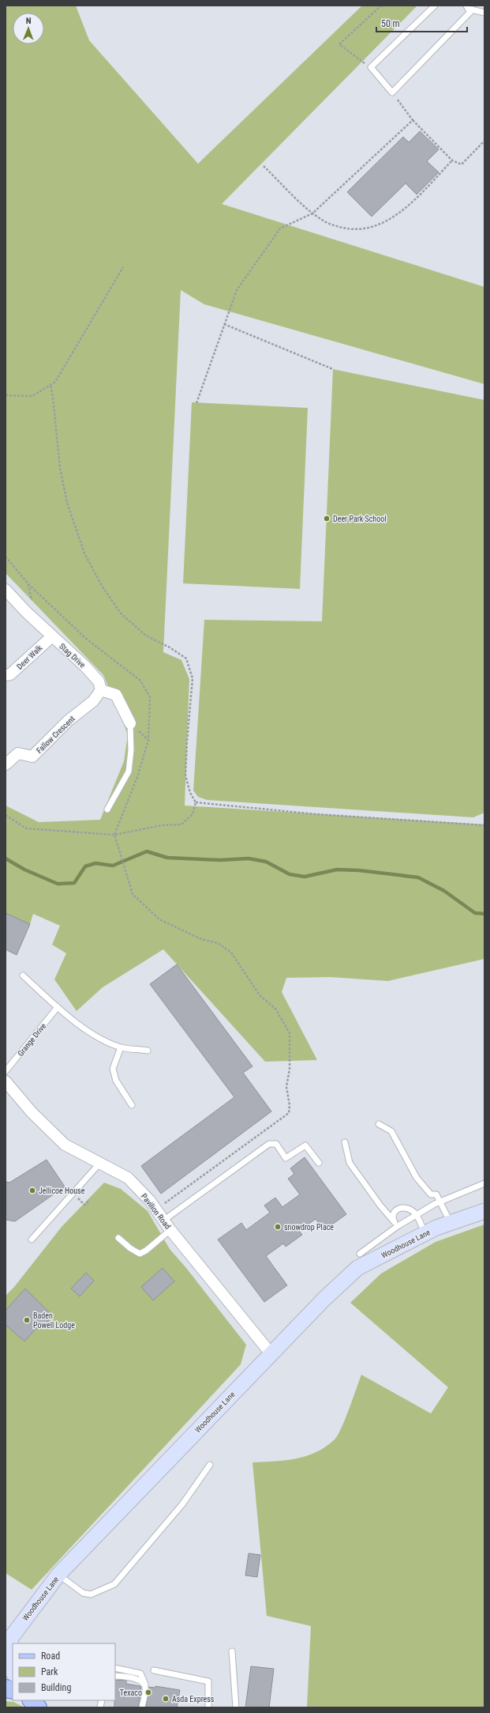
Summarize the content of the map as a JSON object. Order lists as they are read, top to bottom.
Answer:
{
  "streets": {
    "street": [
      "Stag Drive",
      "Deer Walk",
      "Fallow Crescent",
      "Pavilion Road",
      "Woodhouse Lane"
    ],
    "lane": ["Grange Drive"]
  },
  "crossings": [
    ["Stag Drive", "Deer Walk"],
    ["Stag Drive", "Fallow Crescent"],
    ["Pavilion Road", "Woodhouse Lane"]
  ],
  "places": [
    "Deer Park School",
    "Jellicoe House",
    "snowdrop Place",
    "Baden Powell Lodge",
    "Texaco",
    "Asda Express"
  ],
  "legend": ["Road", "Park", "Building"],
  "scale_bar": "50 m",
  "north": "top"
}
